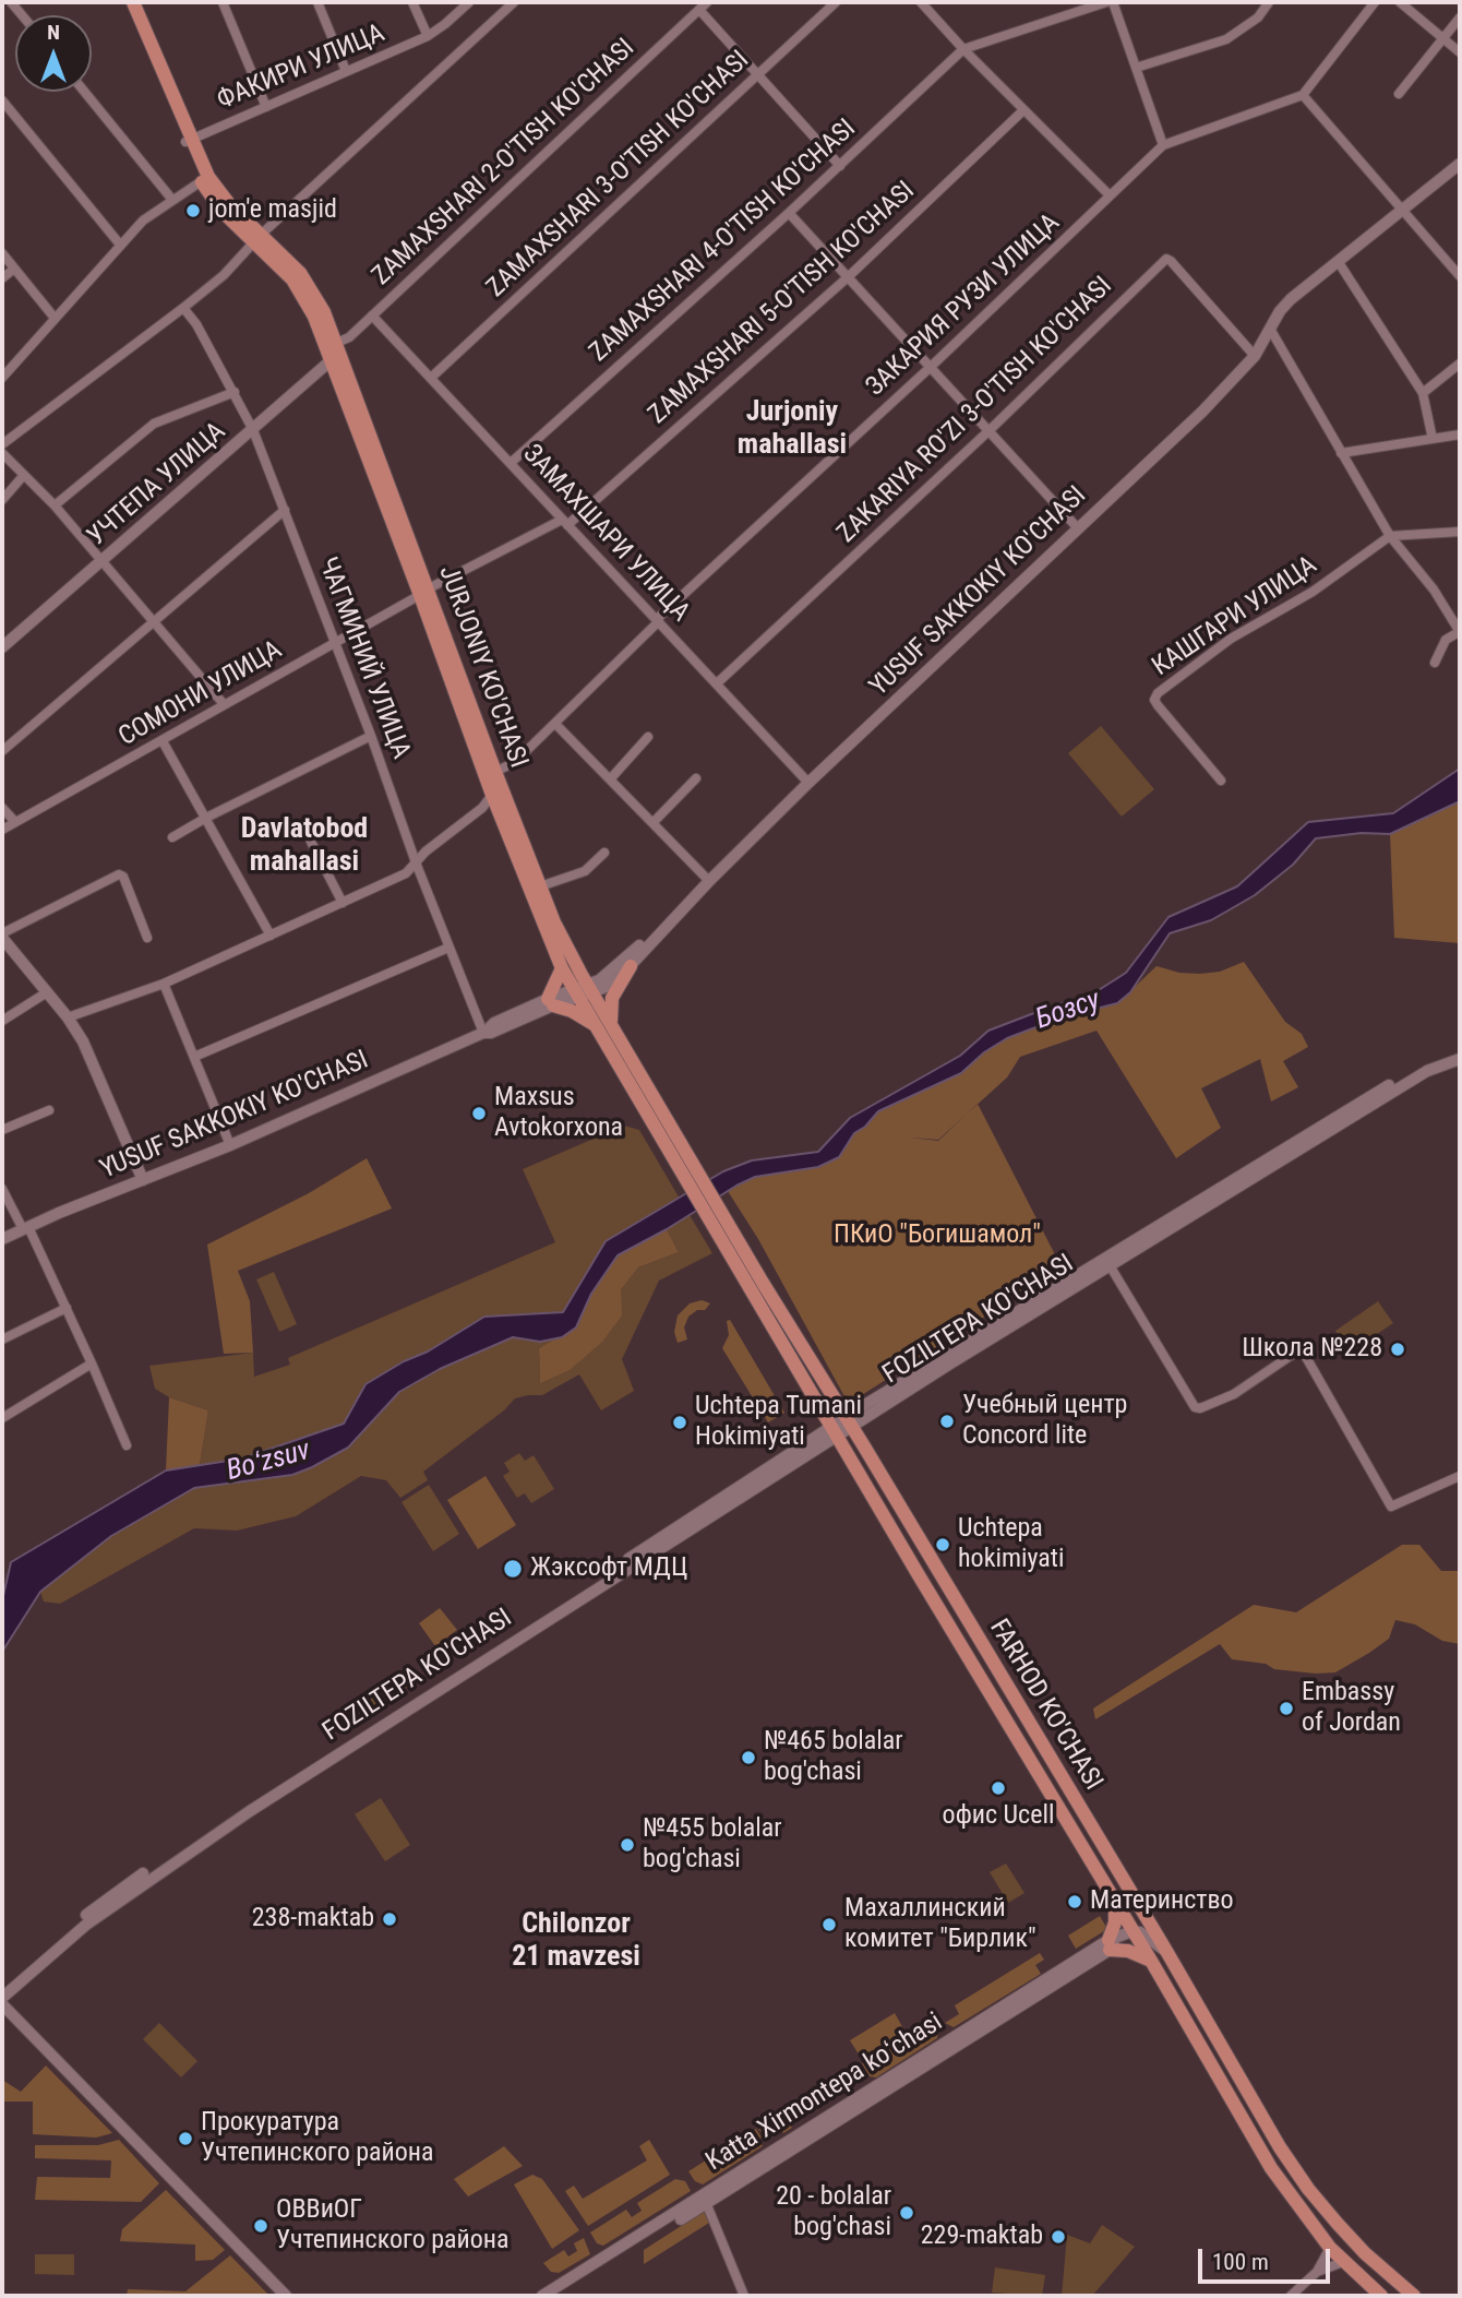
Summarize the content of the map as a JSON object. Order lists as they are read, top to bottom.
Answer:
{
  "streets": {
    "main road": [
      "УЧТЕПА УЛИЦА",
      "YUSUF SAKKOKIY KO'CHASI",
      "JURJONIY KO'CHASI",
      "FOZILTEPA KO'CHASI",
      "FARHOD KO'CHASI",
      "Katta Xirmontepa koʻchasi"
    ],
    "street": [
      "ФАКИРИ УЛИЦА",
      "ZAMAXSHARI 2-O'TISH KO'CHASI",
      "ZAMAXSHARI 3-O'TISH KO'CHASI",
      "ZAMAXSHARI 4-O'TISH KO'CHASI",
      "ZAMAXSHARI 5-O'TISH KO'CHASI",
      "ЗАКАРИЯ РУЗИ УЛИЦА",
      "ZAKARIYA RO'ZI 3-O'TISH KO'CHASI",
      "ЗАМАХШАРИ УЛИЦА",
      "КАШГАРИ УЛИЦА",
      "ЧАГМИНИЙ УЛИЦА",
      "СОМОНИ УЛИЦА"
    ]
  },
  "crossings": [
    ["ФАКИРИ УЛИЦА", "JURJONIY KO'CHASI"],
    ["ZAMAXSHARI 2-O'TISH KO'CHASI", "УЧТЕПА УЛИЦА"],
    ["ZAMAXSHARI 2-O'TISH KO'CHASI", "ЗАМАХШАРИ УЛИЦА"],
    ["ZAMAXSHARI 2-O'TISH KO'CHASI", "JURJONIY KO'CHASI"],
    ["ZAMAXSHARI 3-O'TISH KO'CHASI", "ЗАМАХШАРИ УЛИЦА"],
    ["ZAMAXSHARI 4-O'TISH KO'CHASI", "ЗАМАХШАРИ УЛИЦА"],
    ["ZAMAXSHARI 5-O'TISH KO'CHASI", "ЗАМАХШАРИ УЛИЦА"],
    ["ZAMAXSHARI 5-O'TISH KO'CHASI", "JURJONIY KO'CHASI"],
    ["ZAMAXSHARI 5-O'TISH KO'CHASI", "СОМОНИ УЛИЦА"],
    ["ЗАКАРИЯ РУЗИ УЛИЦА", "ЗАМАХШАРИ УЛИЦА"],
    ["ЗАКАРИЯ РУЗИ УЛИЦА", "JURJONIY KO'CHASI"],
    ["ZAKARIYA RO'ZI 3-O'TISH KO'CHASI", "ЗАМАХШАРИ УЛИЦА"],
    ["ZAKARIYA RO'ZI 3-O'TISH KO'CHASI", "YUSUF SAKKOKIY KO'CHASI"],
    ["УЧТЕПА УЛИЦА", "ЧАГМИНИЙ УЛИЦА"],
    ["УЧТЕПА УЛИЦА", "JURJONIY KO'CHASI"],
    ["ЗАМАХШАРИ УЛИЦА", "YUSUF SAKKOKIY KO'CHASI"],
    ["YUSUF SAKKOKIY KO'CHASI", "ЧАГМИНИЙ УЛИЦА"],
    ["YUSUF SAKKOKIY KO'CHASI", "JURJONIY KO'CHASI"],
    ["YUSUF SAKKOKIY KO'CHASI", "FARHOD KO'CHASI"],
    ["ЧАГМИНИЙ УЛИЦА", "СОМОНИ УЛИЦА"],
    ["JURJONIY KO'CHASI", "СОМОНИ УЛИЦА"],
    ["JURJONIY KO'CHASI", "FARHOD KO'CHASI"],
    ["FOZILTEPA KO'CHASI", "FARHOD KO'CHASI"],
    ["FARHOD KO'CHASI", "Katta Xirmontepa koʻchasi"]
  ],
  "districts": ["Jurjoniy mahallasi", "Davlatobod mahallasi", "Chilonzor 21 mavzesi"],
  "water": ["Бозсу", "Boʻzsuv"],
  "parks": ["ПКиО \"Богишамол\""],
  "places": [
    "jom'e masjid",
    "Maxsus Avtokorxona",
    "Школа №228",
    "Учебный центр Concord lite",
    "Uchtepa Tumani Hokimiyati",
    "Uchtepa hokimiyati",
    "Жэксофт МДЦ",
    "Embassy of Jordan",
    "№465 bolalar bog'chasi",
    "офис Ucell",
    "№455 bolalar bog'chasi",
    "Материнство",
    "238-maktab",
    "Махаллинский комитет \"Бирлик\"",
    "Прокуратура Учтепинского района",
    "20 - bolalar bog'chasi",
    "ОВВиОГ Учтепинского района",
    "229-maktab"
  ],
  "scale_bar": "100 m",
  "north": "top"
}
